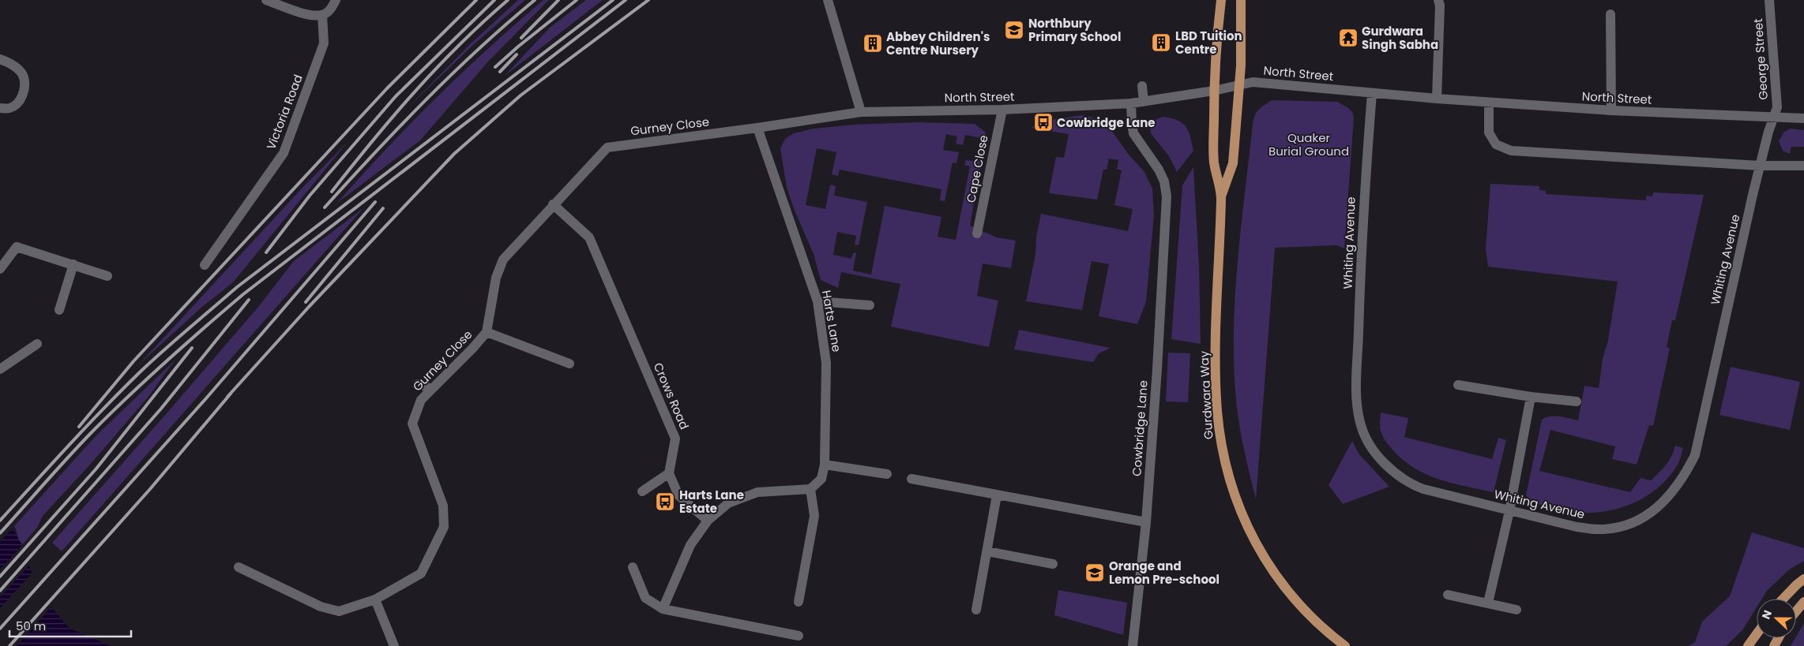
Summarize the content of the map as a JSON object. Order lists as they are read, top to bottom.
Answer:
{
  "streets": {
    "main road": ["Gurdwara Way"],
    "street": [
      "George Street",
      "North Street",
      "Victoria Road",
      "Gurney Close",
      "Cape Close",
      "Whiting Avenue",
      "Harts Lane",
      "Crows Road",
      "Cowbridge Lane"
    ]
  },
  "crossings": [
    ["George Street", "North Street"],
    ["George Street", "Whiting Avenue"],
    ["North Street", "Cape Close"],
    ["North Street", "Whiting Avenue"],
    ["North Street", "Gurdwara Way"],
    ["North Street", "Cowbridge Lane"],
    ["Gurney Close", "Harts Lane"],
    ["Gurney Close", "Crows Road"]
  ],
  "parks": ["Quaker Burial Ground"],
  "places": {
    "school or university": ["Northbury Primary School", "Orange and Lemon Pre-school"],
    "temple": ["Gurdwara Singh Sabha"],
    "building": ["LBD Tuition Centre", "Abbey Children's Centre Nursery"],
    "bus stop": ["Cowbridge Lane", "Harts Lane Estate"]
  },
  "scale_bar": "50 m",
  "north": "left"
}
